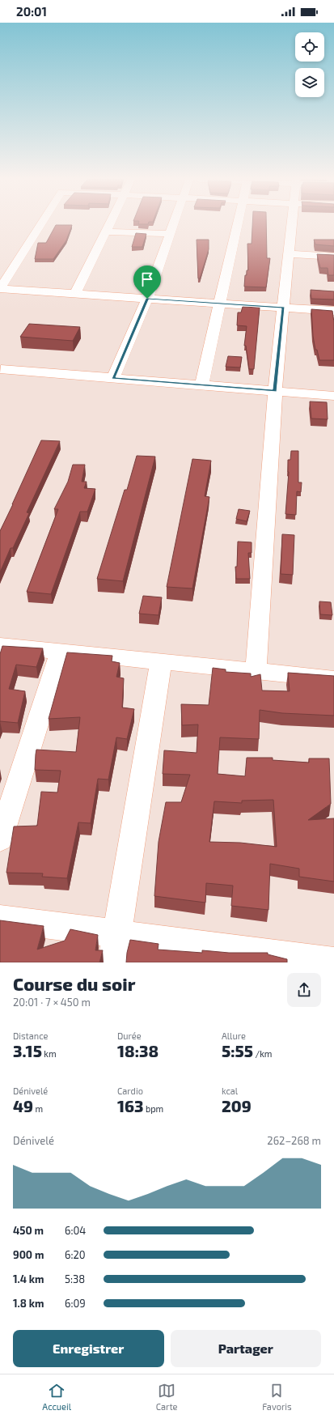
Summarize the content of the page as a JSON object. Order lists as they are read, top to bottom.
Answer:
{
  "page": {
    "status": "20:01",
    "heading": ["Course du soir", "20:01 · 7 × 450 m"],
    "stats": [
      ["Distance", "3.15 km"],
      ["Durée", "18:38"],
      ["Allure", "5:55 /km"],
      ["Dénivelé", "49 m"],
      ["Cardio", "163 bpm"],
      ["kcal", "209"]
    ],
    "chart": ["Dénivelé", "262–268 m"],
    "list": [
      {
        "name": "450 m",
        "note": "6:04"
      },
      {
        "name": "900 m",
        "note": "6:20"
      },
      {
        "name": "1.4 km",
        "note": "5:38"
      },
      {
        "name": "1.8 km",
        "note": "6:09"
      }
    ],
    "buttons": ["Enregistrer", "Partager"],
    "tabs": ["Accueil", "Carte", "Favoris"]
  }
}
